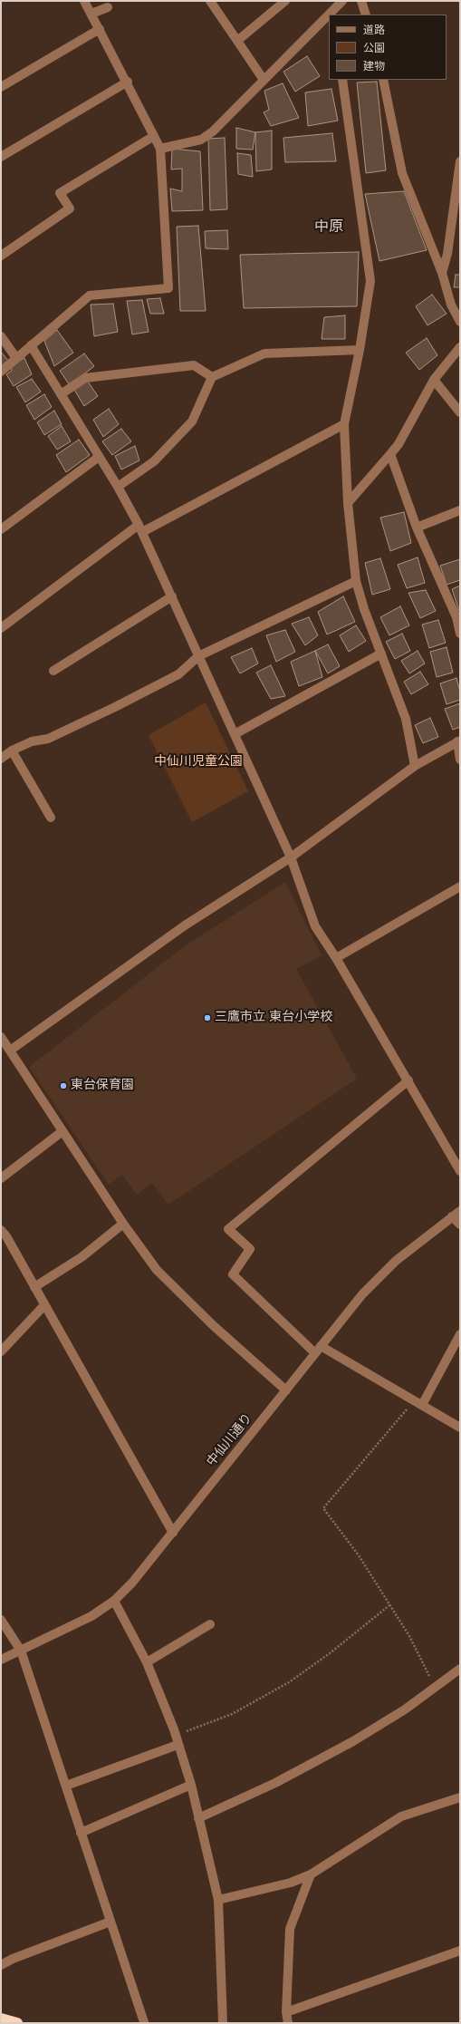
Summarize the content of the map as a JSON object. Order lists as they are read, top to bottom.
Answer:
{
  "streets": {
    "street": ["中仙川通り"]
  },
  "districts": ["中原"],
  "parks": ["中仙川児童公園"],
  "places": ["三鷹市立 東台小学校", "東台保育園"],
  "legend": ["道路", "公園", "建物"]
}
